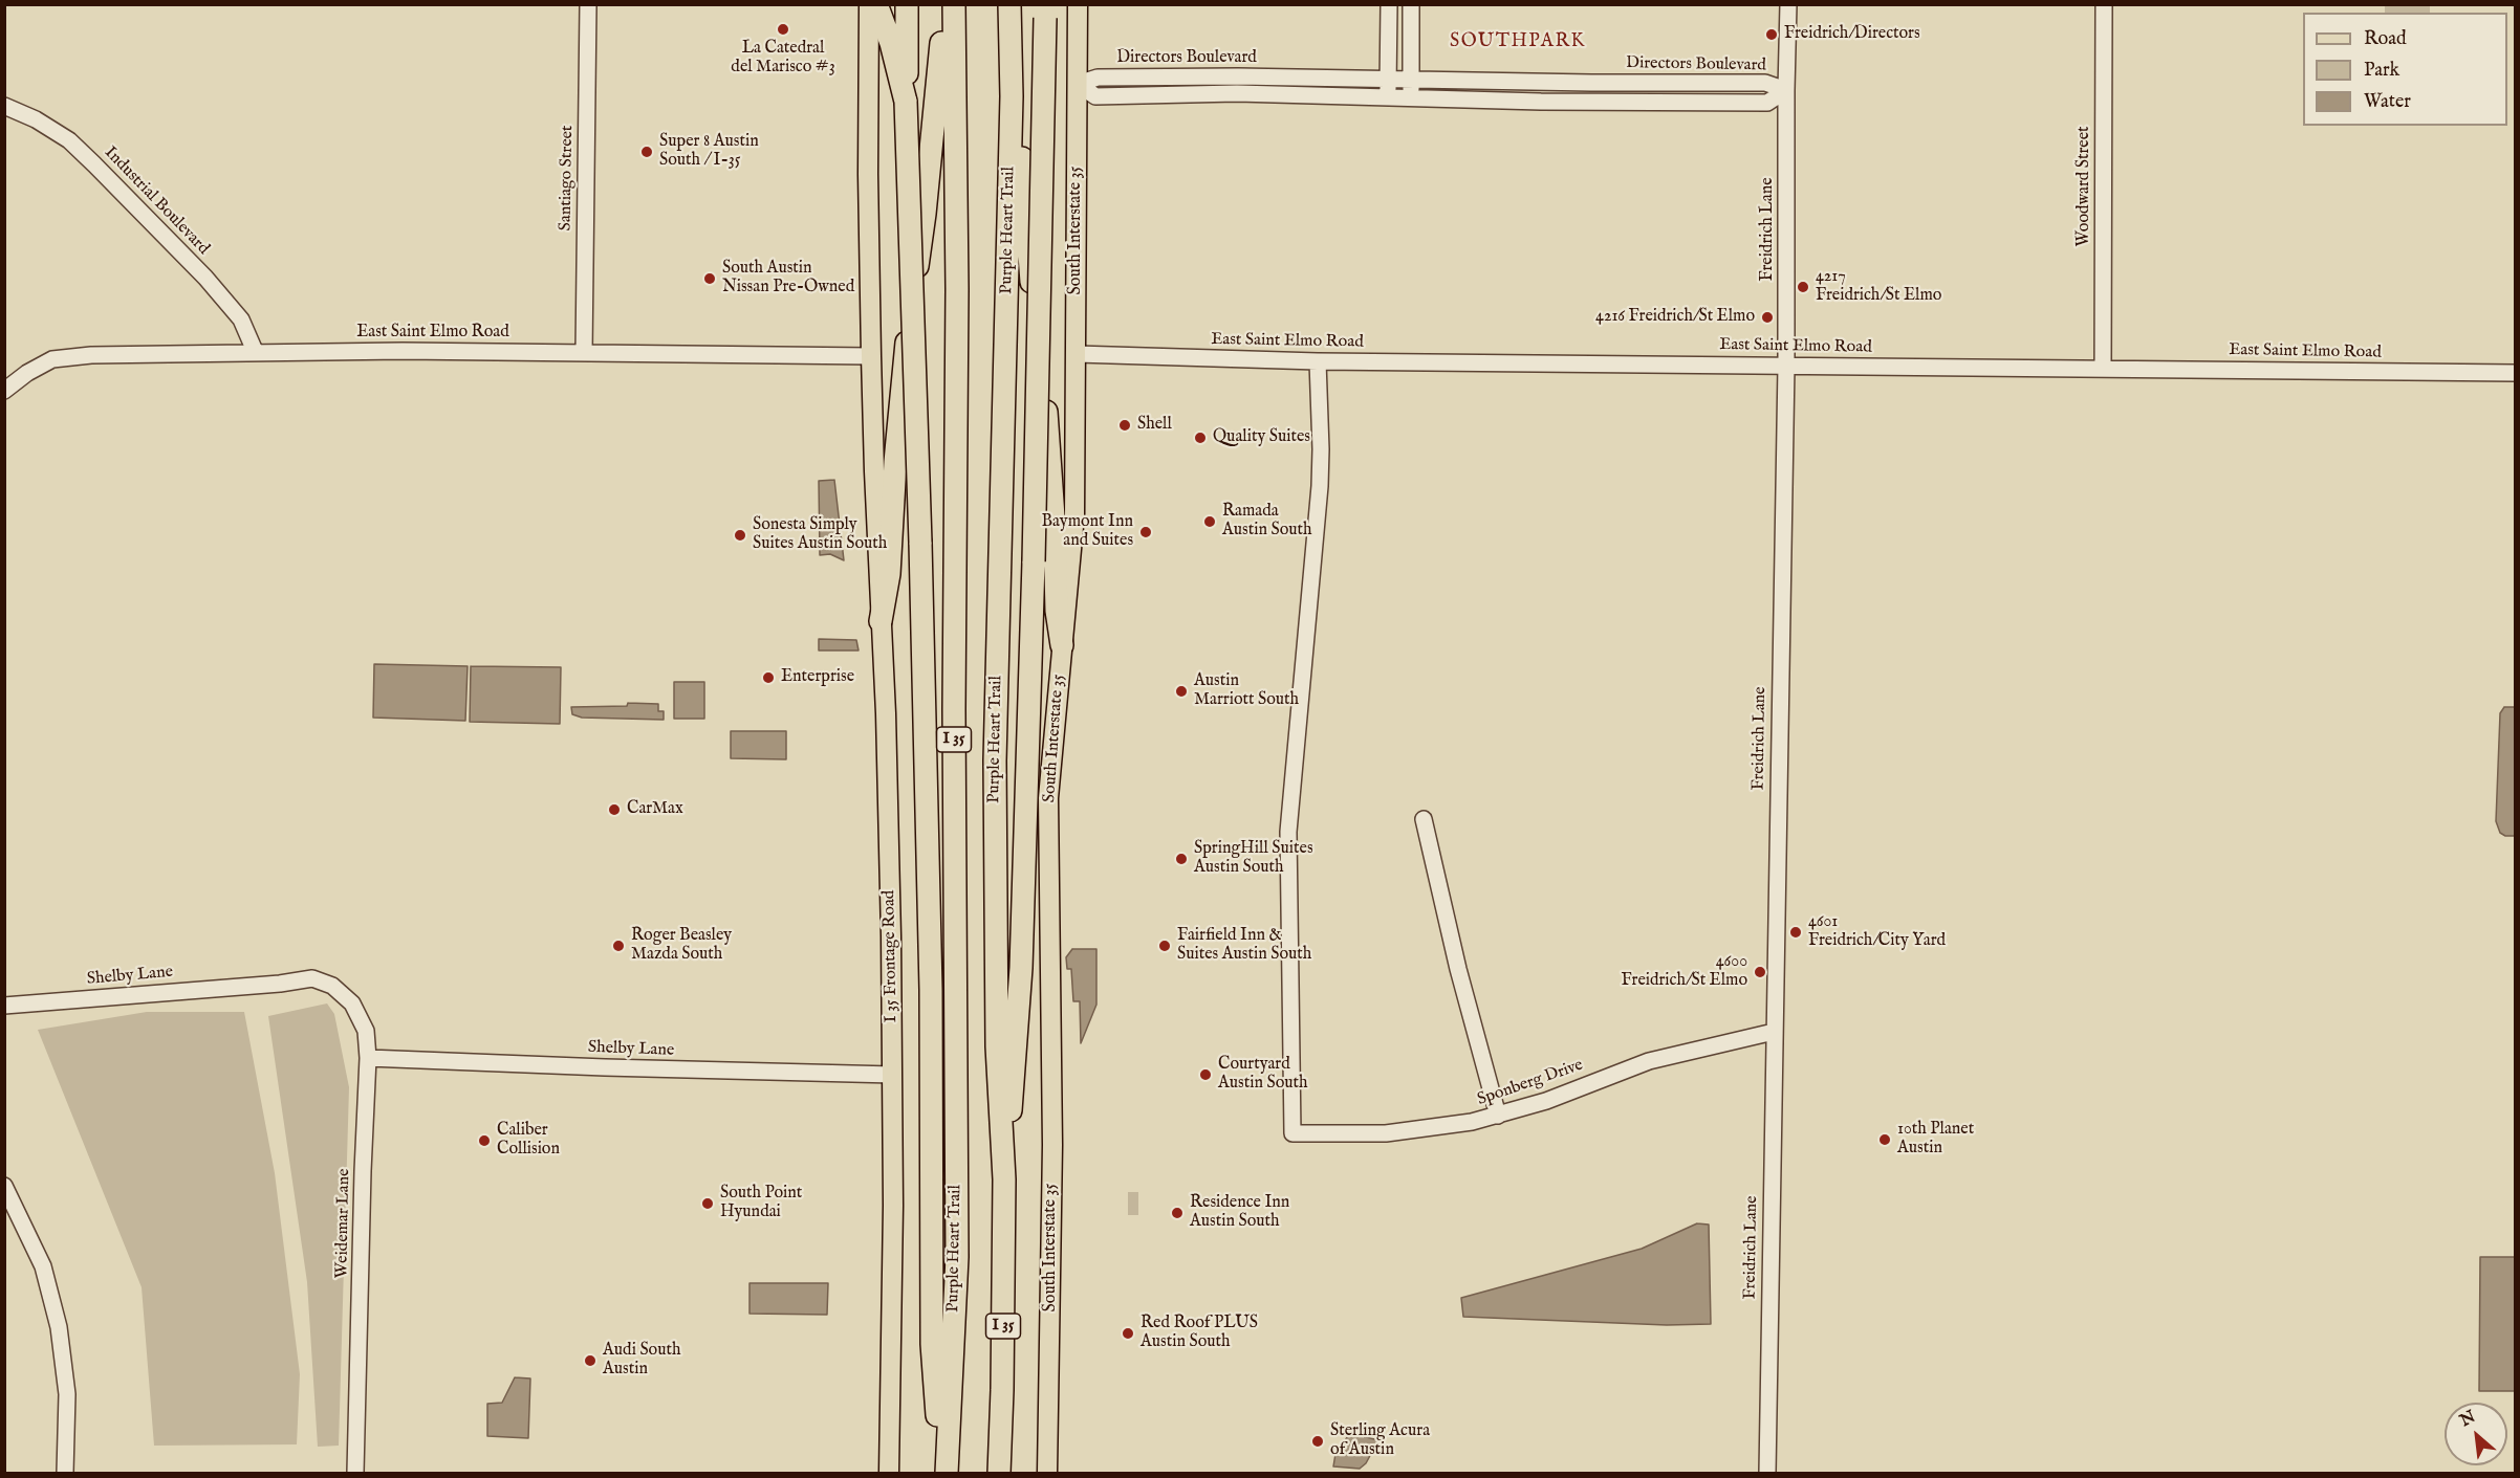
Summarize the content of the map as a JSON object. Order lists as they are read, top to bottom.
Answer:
{
  "streets": {
    "highway": ["Purple Heart Trail", "I 35"],
    "main road": ["South Interstate 35", "I 35 Frontage Road"],
    "street": [
      "Directors Boulevard",
      "Santiago Street",
      "Woodward Street",
      "Industrial Boulevard",
      "Freidrich Lane",
      "East Saint Elmo Road",
      "Shelby Lane",
      "Sponberg Drive",
      "Weidemar Lane"
    ]
  },
  "crossings": [
    ["Directors Boulevard", "Freidrich Lane"],
    ["Directors Boulevard", "South Interstate 35"],
    ["Santiago Street", "East Saint Elmo Road"],
    ["Woodward Street", "East Saint Elmo Road"],
    ["Industrial Boulevard", "East Saint Elmo Road"],
    ["Freidrich Lane", "East Saint Elmo Road"],
    ["Freidrich Lane", "Sponberg Drive"],
    ["South Interstate 35", "East Saint Elmo Road"],
    ["East Saint Elmo Road", "Sponberg Drive"],
    ["I 35 Frontage Road", "Shelby Lane"],
    ["Shelby Lane", "Weidemar Lane"]
  ],
  "districts": ["SOUTHPARK"],
  "places": [
    "La Catedral del Marisco #3",
    "Freidrich/Directors",
    "Super 8 Austin South / I-35",
    "South Austin Nissan Pre-Owned",
    "4217 Freidrich/St Elmo",
    "4216 Freidrich/St Elmo",
    "Shell",
    "Quality Suites",
    "Ramada Austin South",
    "Baymont Inn and Suites",
    "Sonesta Simply Suites Austin South",
    "Enterprise",
    "Austin Marriott South",
    "CarMax",
    "SpringHill Suites Austin South",
    "4601 Freidrich/City Yard",
    "Roger Beasley Mazda South",
    "Fairfield Inn & Suites Austin South",
    "4600 Freidrich/St Elmo",
    "Courtyard Austin South",
    "10th Planet Austin",
    "Caliber Collision",
    "South Point Hyundai",
    "Residence Inn Austin South",
    "Red Roof PLUS Austin South",
    "Audi South Austin",
    "Sterling Acura of Austin"
  ],
  "legend": ["Road", "Park", "Water"],
  "north": "top left"
}
